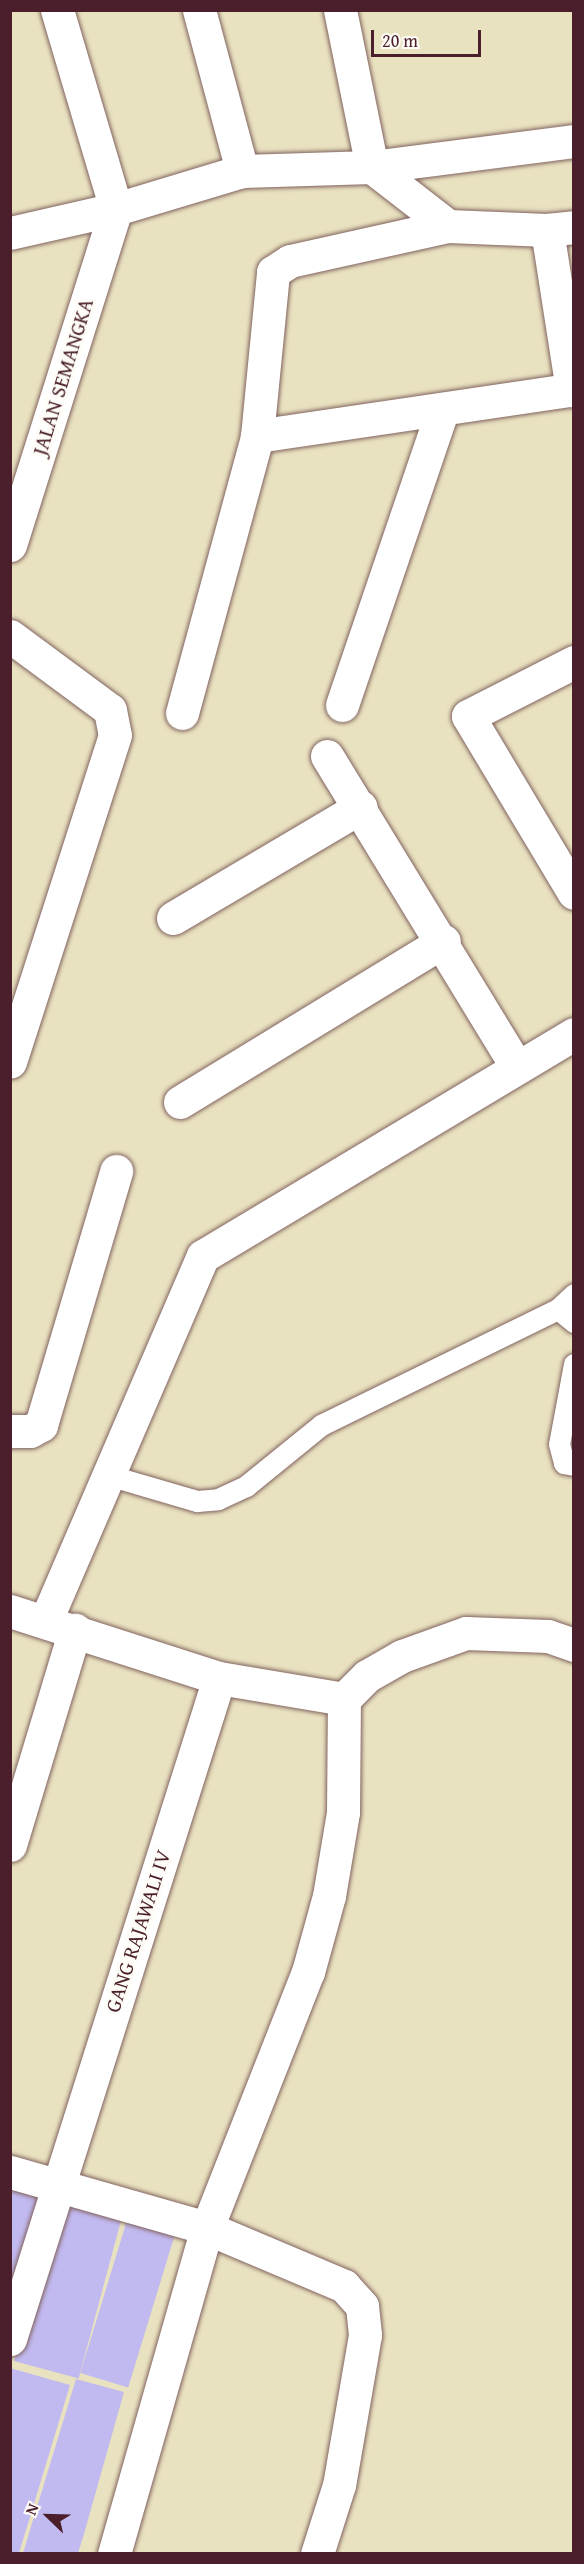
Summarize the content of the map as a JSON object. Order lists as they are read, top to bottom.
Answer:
{
  "streets": {
    "street": ["JALAN SEMANGKA", "GANG RAJAWALI IV"]
  },
  "scale_bar": "20 m",
  "north": "top left"
}
